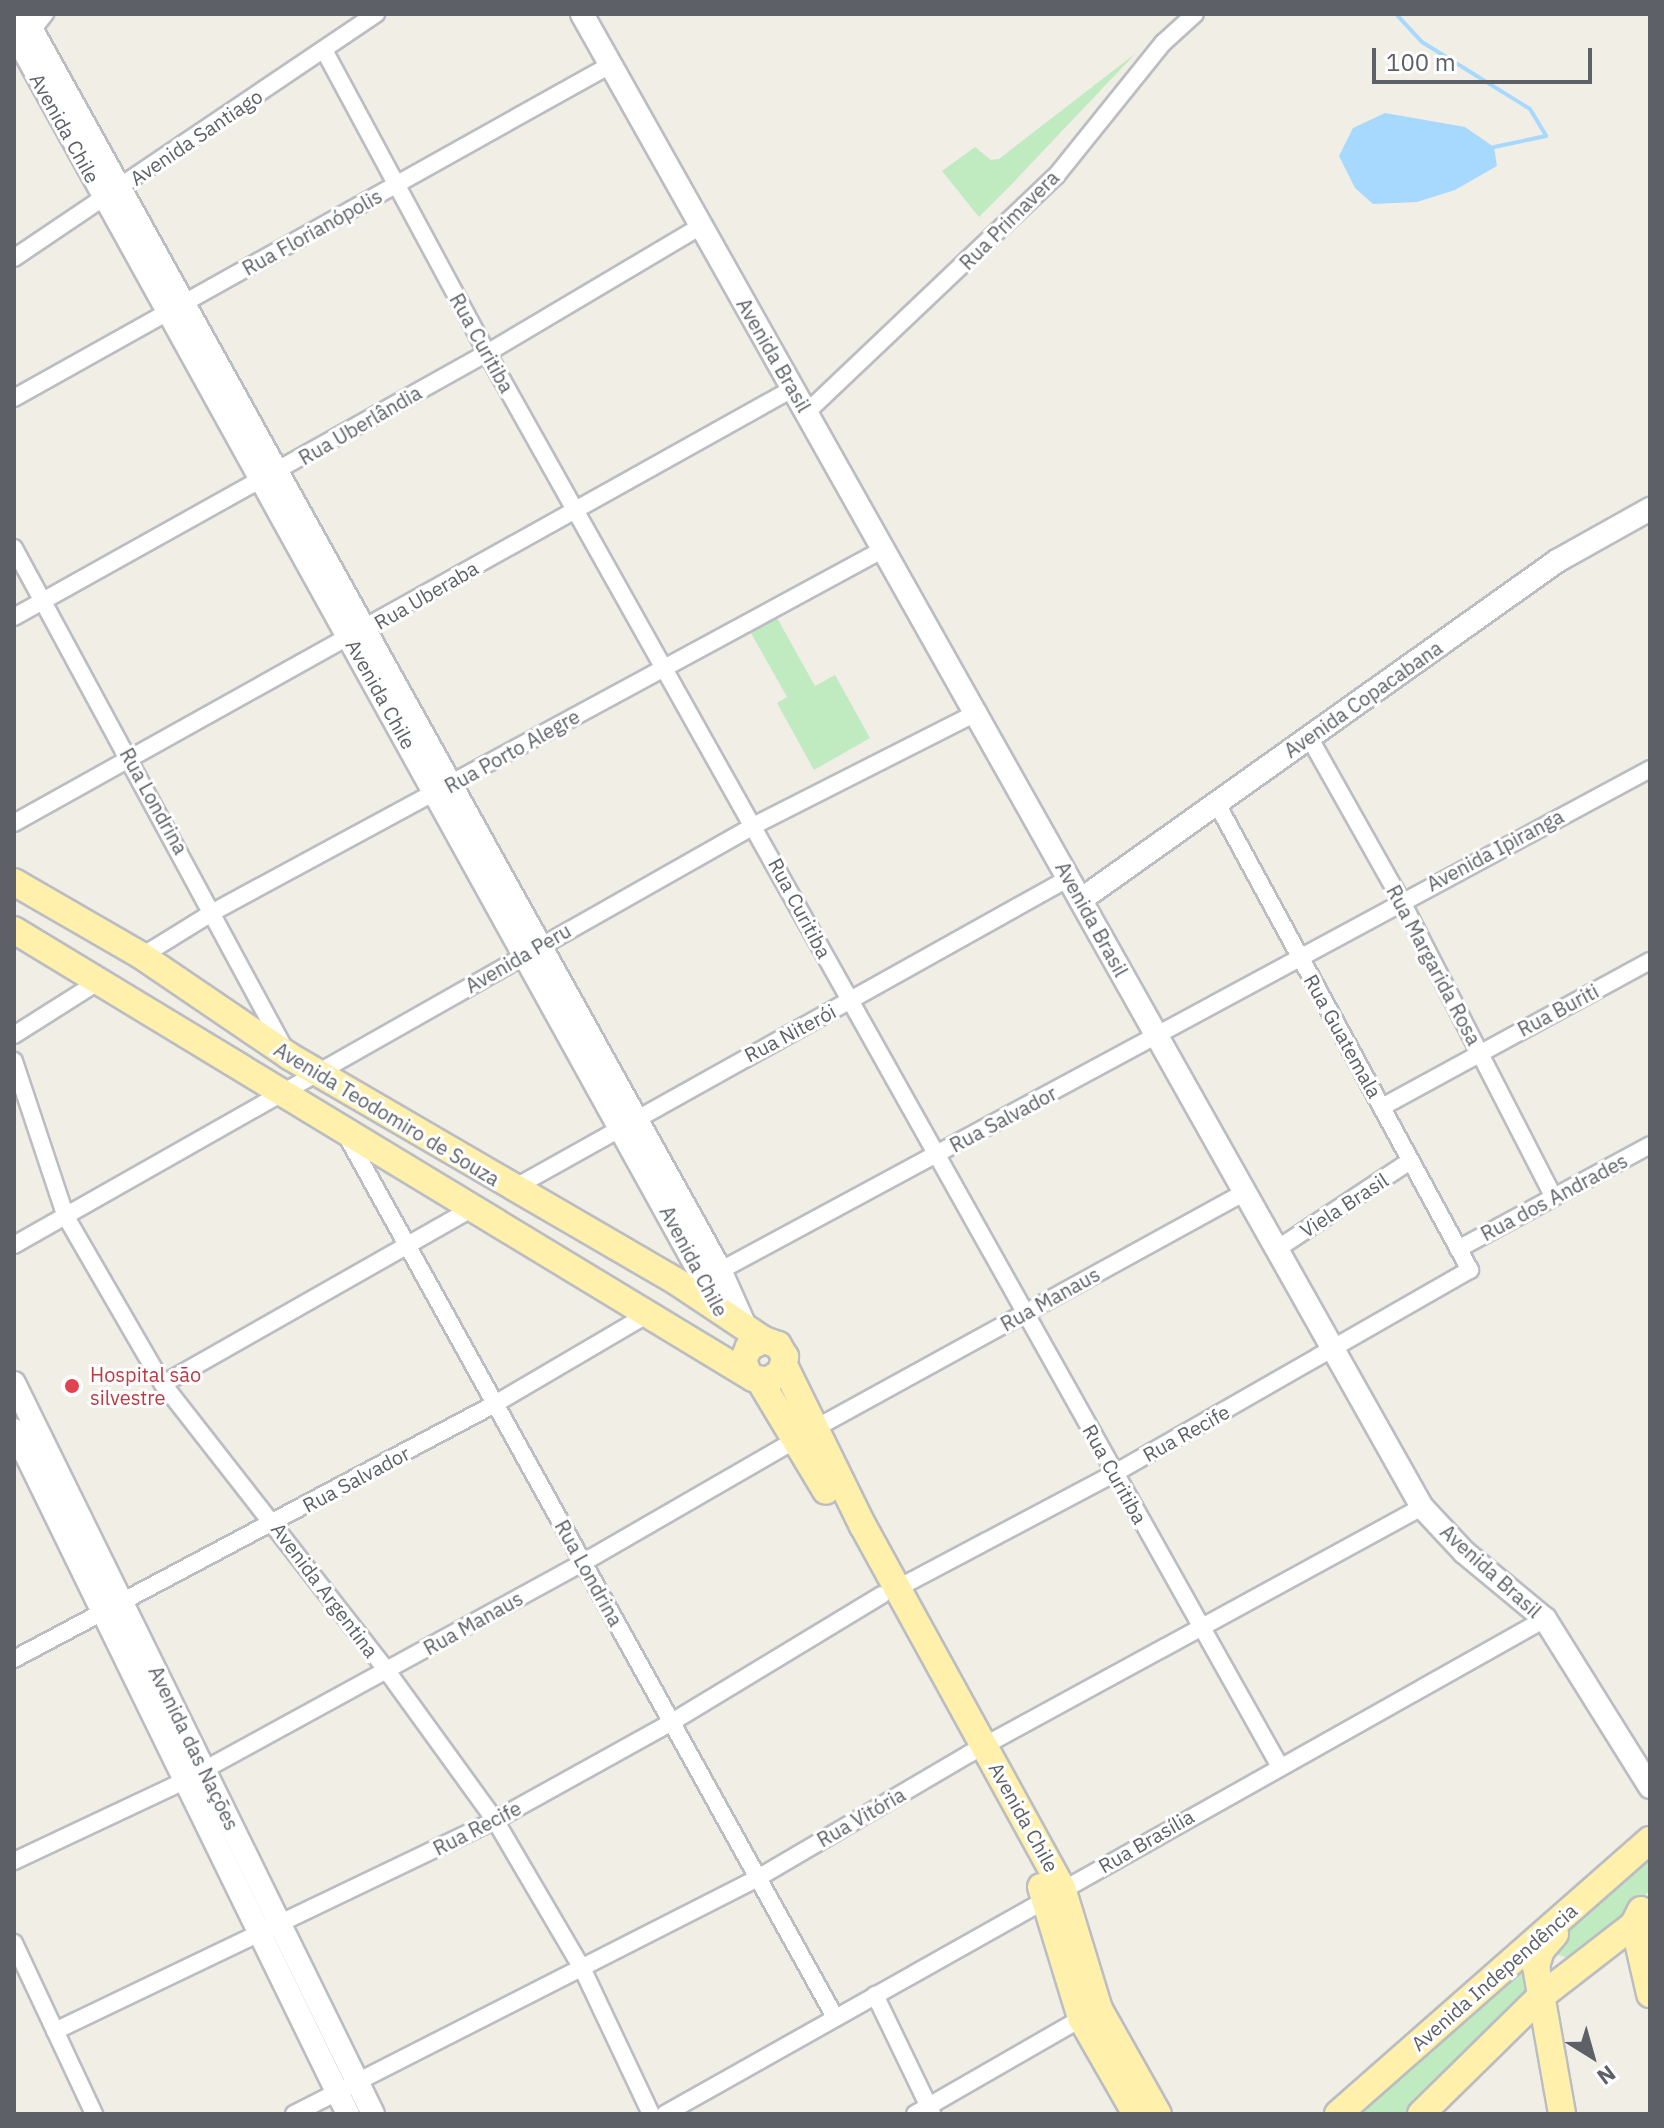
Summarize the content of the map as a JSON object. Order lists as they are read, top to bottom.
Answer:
{
  "streets": {
    "main road": ["Avenida Chile", "Avenida Teodomiro de Souza", "Avenida Independência"],
    "street": [
      "Avenida Santiago",
      "Rua Primavera",
      "Rua Florianópolis",
      "Rua Curitiba",
      "Avenida Brasil",
      "Rua Uberlândia",
      "Rua Uberaba",
      "Avenida Copacabana",
      "Rua Porto Alegre",
      "Rua Londrina",
      "Avenida Ipiranga",
      "Avenida Peru",
      "Rua Margarida Rosa",
      "Rua Buriti",
      "Rua Niterói",
      "Rua Guatemala",
      "Rua Salvador",
      "Rua dos Andrades",
      "Viela Brasil",
      "Rua Manaus",
      "Rua Recife",
      "Avenida Argentina",
      "Avenida das Nações",
      "Rua Vitória",
      "Rua Brasília"
    ]
  },
  "crossings": [
    ["Avenida Chile", "Avenida Santiago"],
    ["Avenida Chile", "Rua Florianópolis"],
    ["Avenida Chile", "Rua Uberlândia"],
    ["Avenida Chile", "Rua Uberaba"],
    ["Avenida Chile", "Rua Porto Alegre"],
    ["Avenida Chile", "Avenida Peru"],
    ["Avenida Chile", "Rua Niterói"],
    ["Avenida Chile", "Avenida Teodomiro de Souza"],
    ["Avenida Chile", "Rua Salvador"],
    ["Avenida Chile", "Rua Manaus"],
    ["Avenida Chile", "Rua Recife"],
    ["Avenida Chile", "Rua Vitória"],
    ["Avenida Chile", "Rua Brasília"],
    ["Avenida Santiago", "Rua Curitiba"],
    ["Rua Primavera", "Avenida Brasil"],
    ["Rua Florianópolis", "Rua Curitiba"],
    ["Rua Florianópolis", "Avenida Brasil"],
    ["Rua Curitiba", "Rua Uberlândia"],
    ["Rua Curitiba", "Rua Uberaba"],
    ["Rua Curitiba", "Rua Porto Alegre"],
    ["Rua Curitiba", "Avenida Peru"],
    ["Rua Curitiba", "Rua Niterói"],
    ["Rua Curitiba", "Rua Salvador"],
    ["Rua Curitiba", "Rua Manaus"],
    ["Rua Curitiba", "Rua Recife"],
    ["Rua Curitiba", "Rua Vitória"],
    ["Rua Curitiba", "Rua Brasília"],
    ["Avenida Brasil", "Rua Uberlândia"],
    ["Avenida Brasil", "Rua Uberaba"],
    ["Avenida Brasil", "Avenida Copacabana"],
    ["Avenida Brasil", "Rua Porto Alegre"],
    ["Avenida Brasil", "Avenida Peru"],
    ["Avenida Brasil", "Rua Niterói"],
    ["Avenida Brasil", "Rua Salvador"],
    ["Avenida Brasil", "Viela Brasil"],
    ["Avenida Brasil", "Rua Manaus"],
    ["Avenida Brasil", "Rua Recife"],
    ["Avenida Brasil", "Rua Vitória"],
    ["Avenida Brasil", "Rua Brasília"],
    ["Rua Uberlândia", "Rua Londrina"],
    ["Rua Uberaba", "Rua Londrina"],
    ["Avenida Copacabana", "Rua Margarida Rosa"],
    ["Avenida Copacabana", "Rua Guatemala"],
    ["Rua Porto Alegre", "Rua Londrina"],
    ["Rua Porto Alegre", "Avenida Teodomiro de Souza"],
    ["Rua Londrina", "Avenida Teodomiro de Souza"],
    ["Rua Londrina", "Rua Salvador"],
    ["Rua Londrina", "Rua Manaus"],
    ["Rua Londrina", "Rua Recife"],
    ["Rua Londrina", "Rua Vitória"],
    ["Rua Londrina", "Rua Brasília"],
    ["Avenida Ipiranga", "Rua Margarida Rosa"],
    ["Avenida Ipiranga", "Rua Guatemala"],
    ["Avenida Ipiranga", "Rua Salvador"],
    ["Avenida Peru", "Avenida Teodomiro de Souza"],
    ["Avenida Peru", "Avenida Argentina"],
    ["Rua Margarida Rosa", "Rua Buriti"],
    ["Rua Margarida Rosa", "Rua dos Andrades"],
    ["Rua Buriti", "Rua Guatemala"],
    ["Rua Niterói", "Avenida Teodomiro de Souza"],
    ["Rua Guatemala", "Rua Salvador"],
    ["Rua Guatemala", "Rua dos Andrades"],
    ["Rua Guatemala", "Viela Brasil"],
    ["Rua Guatemala", "Rua Recife"],
    ["Avenida Teodomiro de Souza", "Rua Salvador"],
    ["Rua Salvador", "Avenida Argentina"],
    ["Rua Salvador", "Avenida das Nações"],
    ["Rua Manaus", "Avenida Argentina"],
    ["Rua Manaus", "Avenida das Nações"],
    ["Rua Recife", "Avenida Argentina"],
    ["Rua Recife", "Avenida das Nações"],
    ["Avenida Argentina", "Rua Vitória"],
    ["Avenida das Nações", "Rua Vitória"]
  ],
  "places": ["Hospital são silvestre"],
  "scale_bar": "100 m",
  "north": "bottom right"
}
